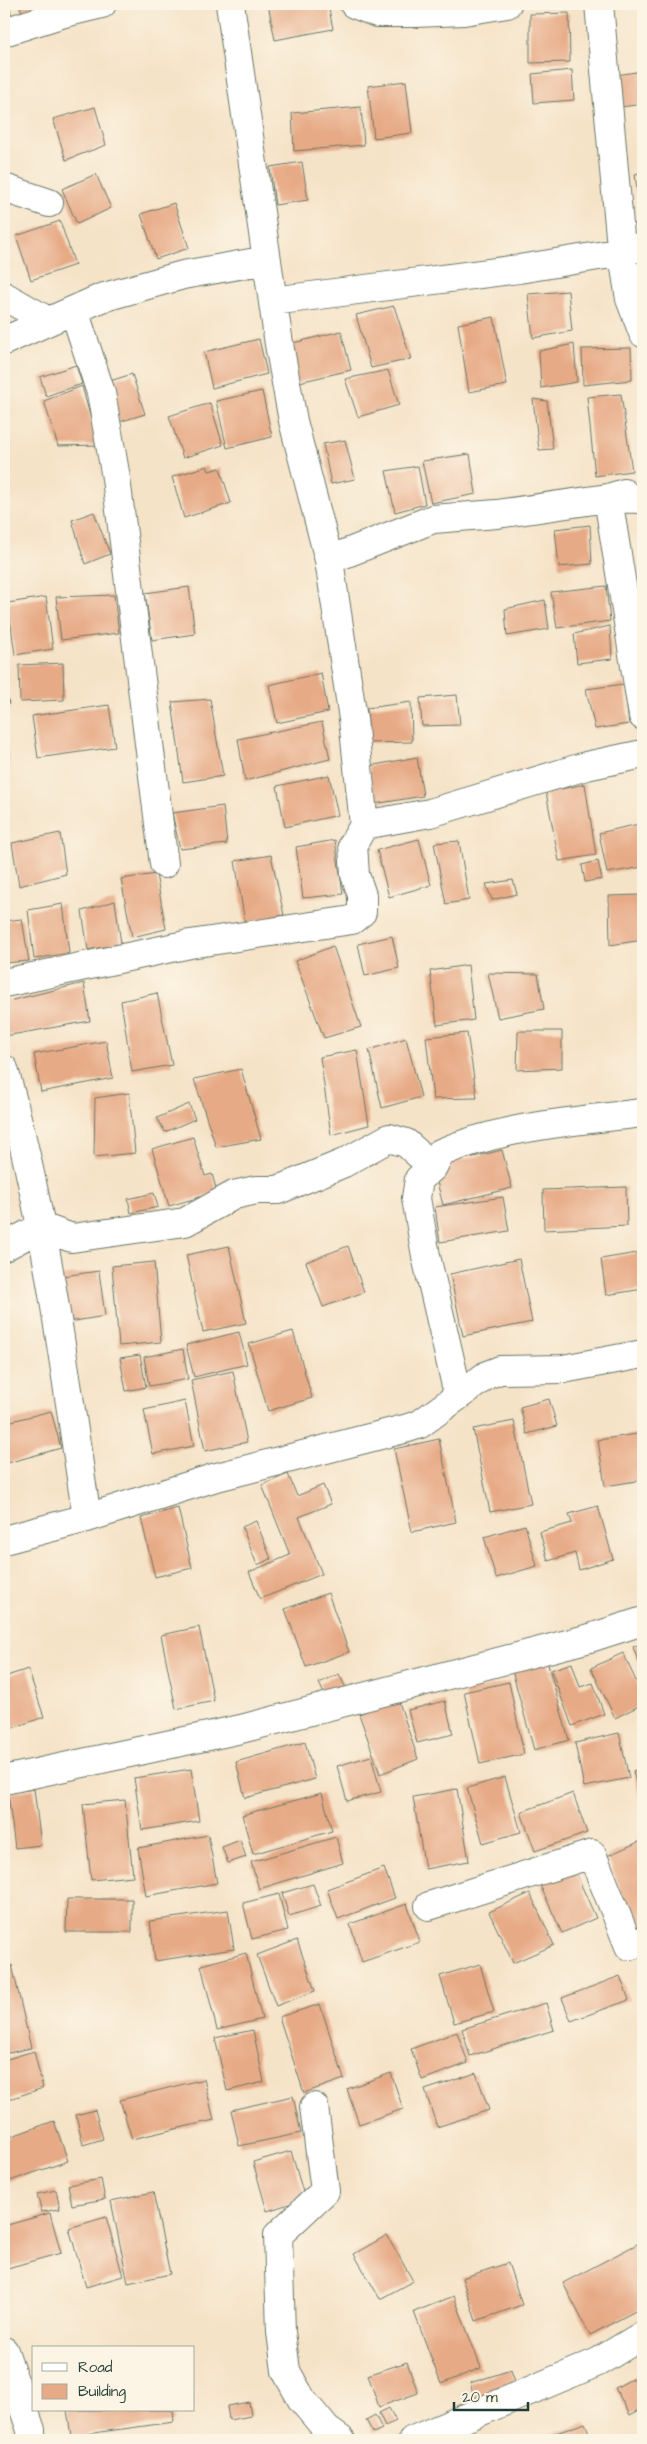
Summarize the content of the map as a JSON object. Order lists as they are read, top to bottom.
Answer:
{
  "legend": ["Road", "Building"],
  "scale_bar": "20 m"
}
